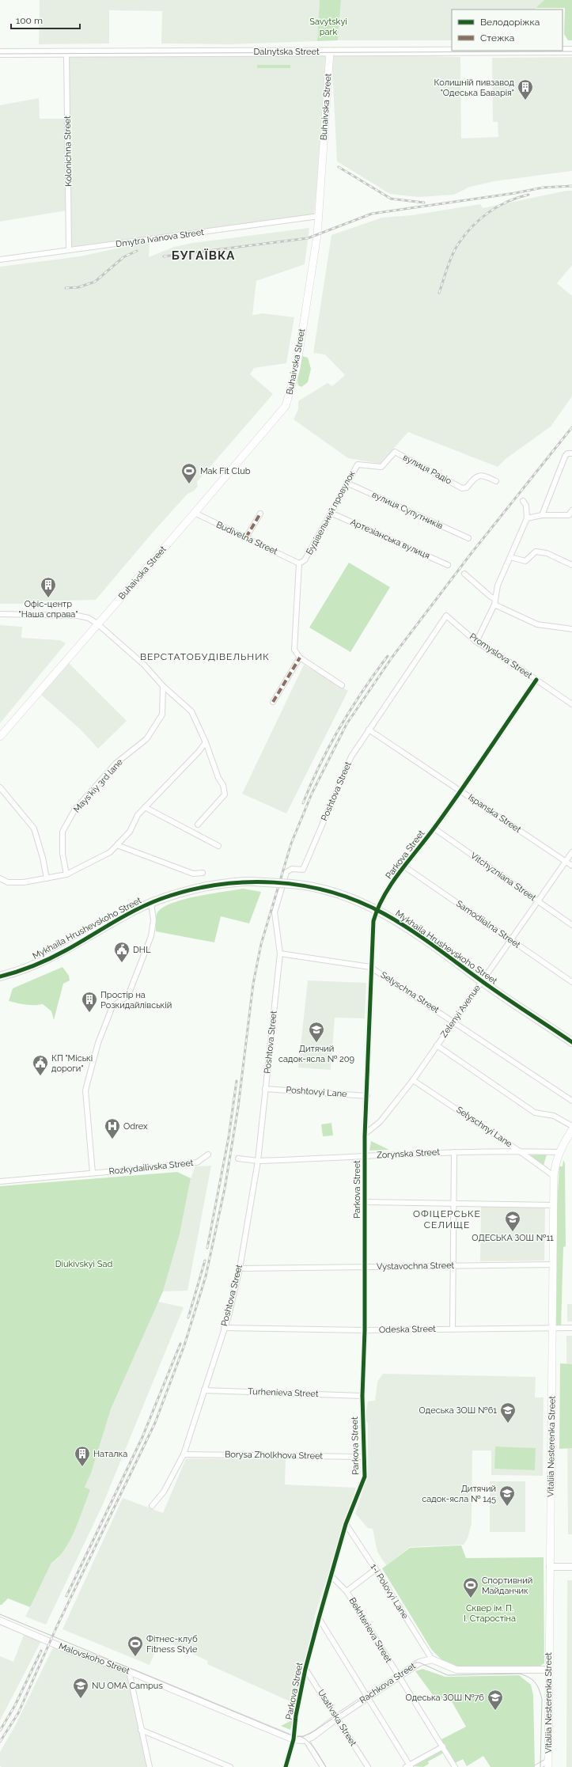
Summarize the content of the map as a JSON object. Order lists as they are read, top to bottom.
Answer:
{
  "streets": {
    "main road": [
      "Dalnytska Street",
      "Buhaivska Street",
      "Mykhaila Hrushevskoho Street",
      "Vitaliia Nesterenka Street"
    ],
    "street": [
      "Kolonichna Street",
      "Dmytra Ivanova Street",
      "вулиця Радіо",
      "вулиця Супутників",
      "Будівельний провулок",
      "Budivelna Street",
      "Артезіанська вулиця",
      "Promyslova Street",
      "Mays'kiy 3rd lane",
      "Poshtova Street",
      "Ispanska Street",
      "Parkova Street",
      "Vitchyzniana Street",
      "Samodiialna Street",
      "Selyschna Street",
      "Zelenyi Avenue",
      "Poshtovyi Lane",
      "Selyschnyi Lane",
      "Zorynska Street",
      "Rozkydailivska Street",
      "Vystavochna Street",
      "Odeska Street",
      "Turhenieva Street",
      "Borysa Zholkhova Street",
      "1-i Polovyi Lane",
      "Bekhterieva Street",
      "Malovskoho Street",
      "Rachkova Street",
      "Usativska Street"
    ]
  },
  "crossings": [
    ["Dalnytska Street", "Buhaivska Street"],
    ["Dalnytska Street", "Kolonichna Street"],
    ["Buhaivska Street", "Dmytra Ivanova Street"],
    ["Buhaivska Street", "Budivelna Street"],
    ["Kolonichna Street", "Dmytra Ivanova Street"],
    ["вулиця Радіо", "Будівельний провулок"],
    ["вулиця Супутників", "Будівельний провулок"],
    ["Будівельний провулок", "Budivelna Street"],
    ["Будівельний провулок", "Артезіанська вулиця"],
    ["Promyslova Street", "Poshtova Street"],
    ["Promyslova Street", "Parkova Street"],
    ["Poshtova Street", "Ispanska Street"],
    ["Poshtova Street", "Selyschna Street"],
    ["Poshtova Street", "Poshtovyi Lane"],
    ["Poshtova Street", "Zorynska Street"],
    ["Poshtova Street", "Vystavochna Street"],
    ["Poshtova Street", "Odeska Street"],
    ["Poshtova Street", "Turhenieva Street"],
    ["Poshtova Street", "Borysa Zholkhova Street"],
    ["Ispanska Street", "Parkova Street"],
    ["Ispanska Street", "Zelenyi Avenue"],
    ["Parkova Street", "Vitchyzniana Street"],
    ["Parkova Street", "Samodiialna Street"],
    ["Parkova Street", "Mykhaila Hrushevskoho Street"],
    ["Parkova Street", "Selyschna Street"],
    ["Parkova Street", "Zelenyi Avenue"],
    ["Parkova Street", "Poshtovyi Lane"],
    ["Parkova Street", "Zorynska Street"],
    ["Parkova Street", "Vystavochna Street"],
    ["Parkova Street", "Odeska Street"],
    ["Parkova Street", "Turhenieva Street"],
    ["Parkova Street", "Borysa Zholkhova Street"],
    ["Parkova Street", "1-i Polovyi Lane"],
    ["Parkova Street", "Bekhterieva Street"],
    ["Parkova Street", "Malovskoho Street"],
    ["Parkova Street", "Usativska Street"],
    ["Vitchyzniana Street", "Zelenyi Avenue"],
    ["Samodiialna Street", "Zelenyi Avenue"],
    ["Mykhaila Hrushevskoho Street", "Zelenyi Avenue"],
    ["Selyschna Street", "Zelenyi Avenue"],
    ["Zelenyi Avenue", "Selyschnyi Lane"],
    ["Selyschnyi Lane", "Zorynska Street"],
    ["Selyschnyi Lane", "Vitaliia Nesterenka Street"],
    ["Zorynska Street", "Vitaliia Nesterenka Street"],
    ["Vystavochna Street", "Vitaliia Nesterenka Street"],
    ["Odeska Street", "Vitaliia Nesterenka Street"],
    ["1-i Polovyi Lane", "Rachkova Street"],
    ["Bekhterieva Street", "Rachkova Street"],
    ["Rachkova Street", "Usativska Street"]
  ],
  "districts": ["БУГАЇВКА", "ВЕРСТАТОБУДІВЕЛЬНИК", "ОФІЦЕРСЬКЕ СЕЛИЩЕ"],
  "parks": ["Savytskyi park", "Diukivskyi Sad", "Сквер ім. П. І. Старостіна"],
  "places": {
    "building": [
      "Колишній пивзавод \"Одеська Баварія\"",
      "Офіс-центр \"Наша справа\"",
      "Простір на Розкидайлівській",
      "Наталка"
    ],
    "sports": ["Mak Fit Club", "Спортивний Майданчик", "Фітнес-клуб Fitness Style"],
    "public building": ["DHL", "КП \"Міські дороги\""],
    "school or university": [
      "Дитячий садок-ясла № 209",
      "ОДЕСЬКА ЗОШ №11",
      "Одеська ЗОШ №61",
      "Дитячий садок-ясла № 145",
      "NU OMA Campus",
      "Одеська ЗОШ №76"
    ],
    "hospital": ["Odrex"]
  },
  "legend": ["Велодоріжка", "Стежка"],
  "scale_bar": "100 m"
}
